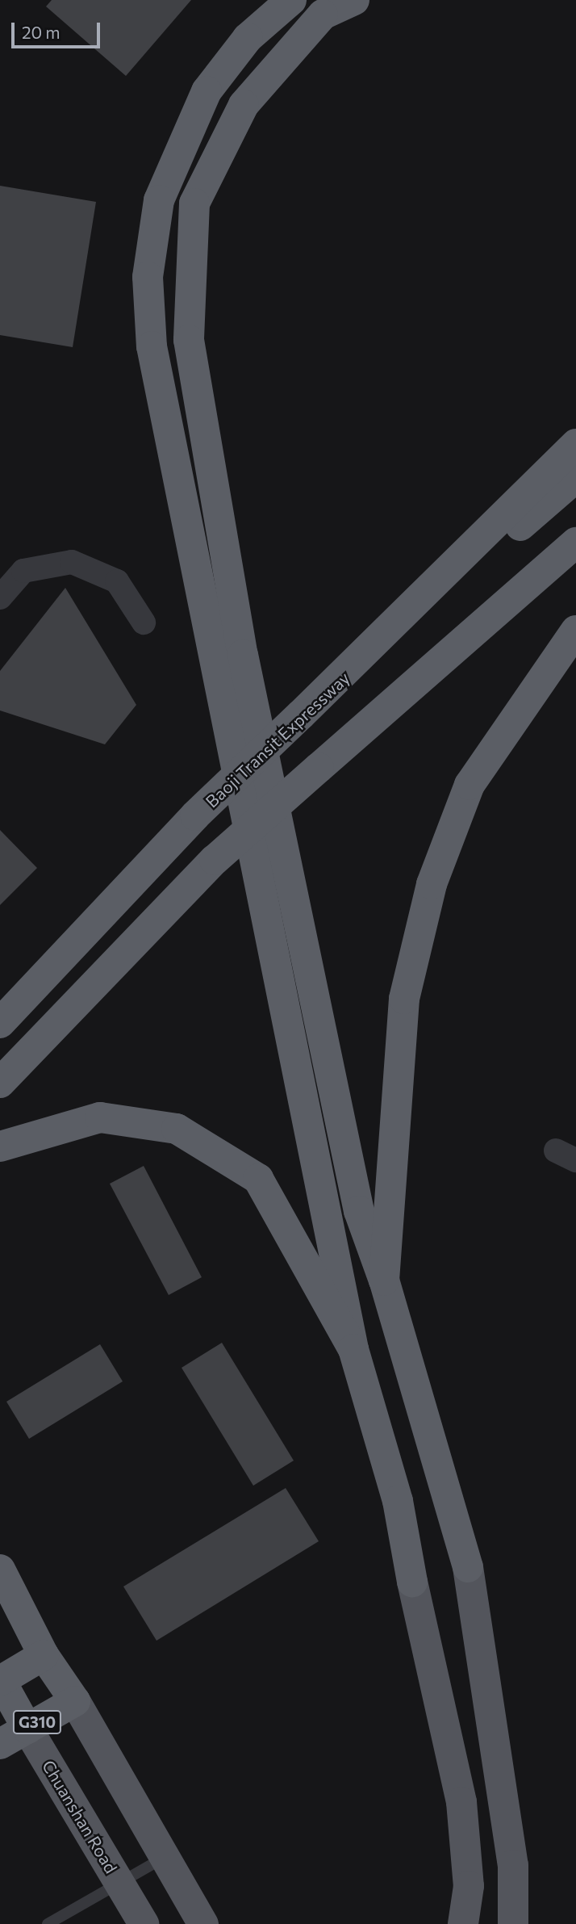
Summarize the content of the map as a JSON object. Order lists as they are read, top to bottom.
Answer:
{
  "streets": {
    "highway": ["Baoji Transit Expressway", "G310", "Chuanshan Road"]
  },
  "crossings": [
    ["G310", "Chuanshan Road"]
  ],
  "scale_bar": "20 m"
}
